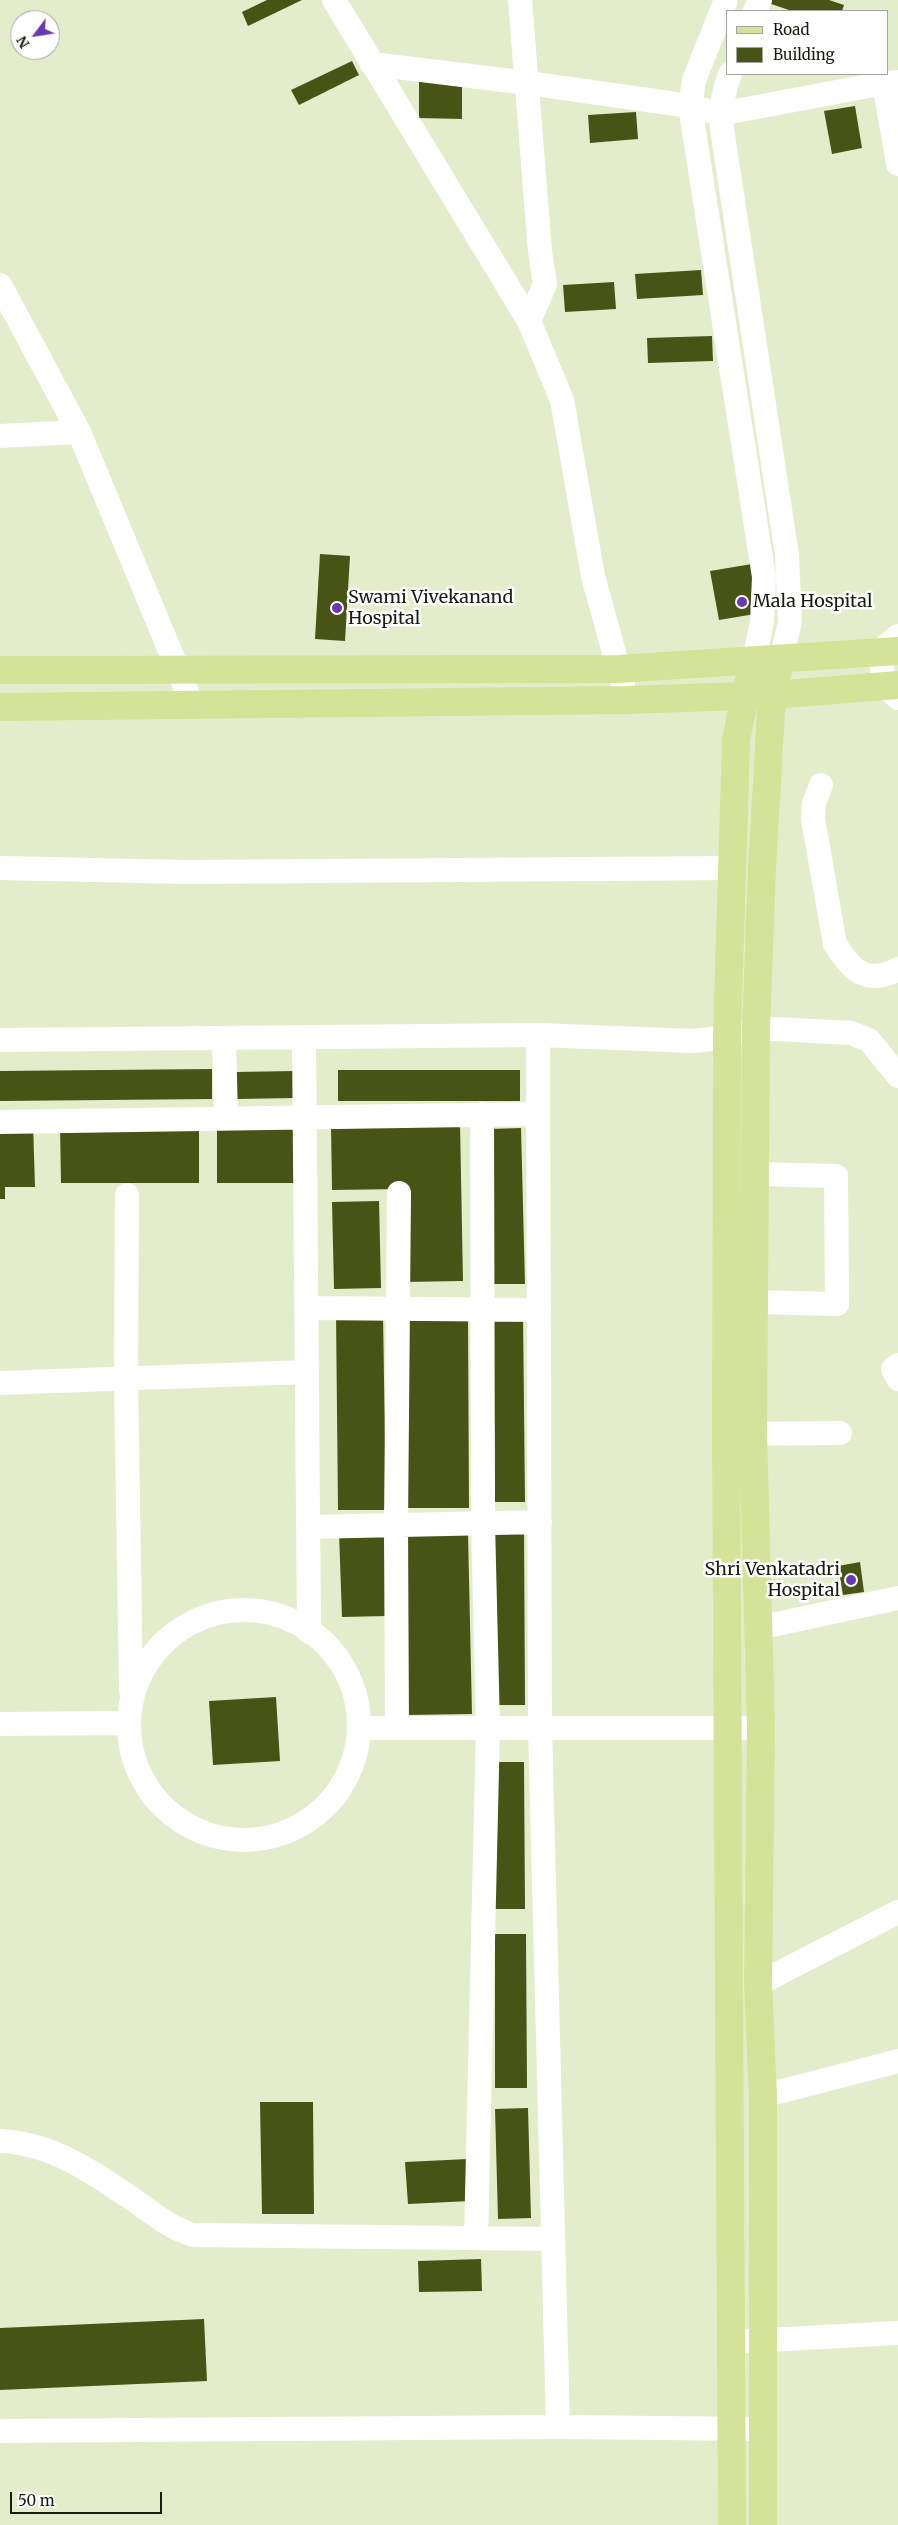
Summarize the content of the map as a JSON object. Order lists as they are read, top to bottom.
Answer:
{
  "places": ["Mala Hospital", "Swami Vivekanand Hospital", "Shri Venkatadri Hospital"],
  "legend": ["Road", "Building"],
  "scale_bar": "50 m",
  "north": "bottom left"
}
